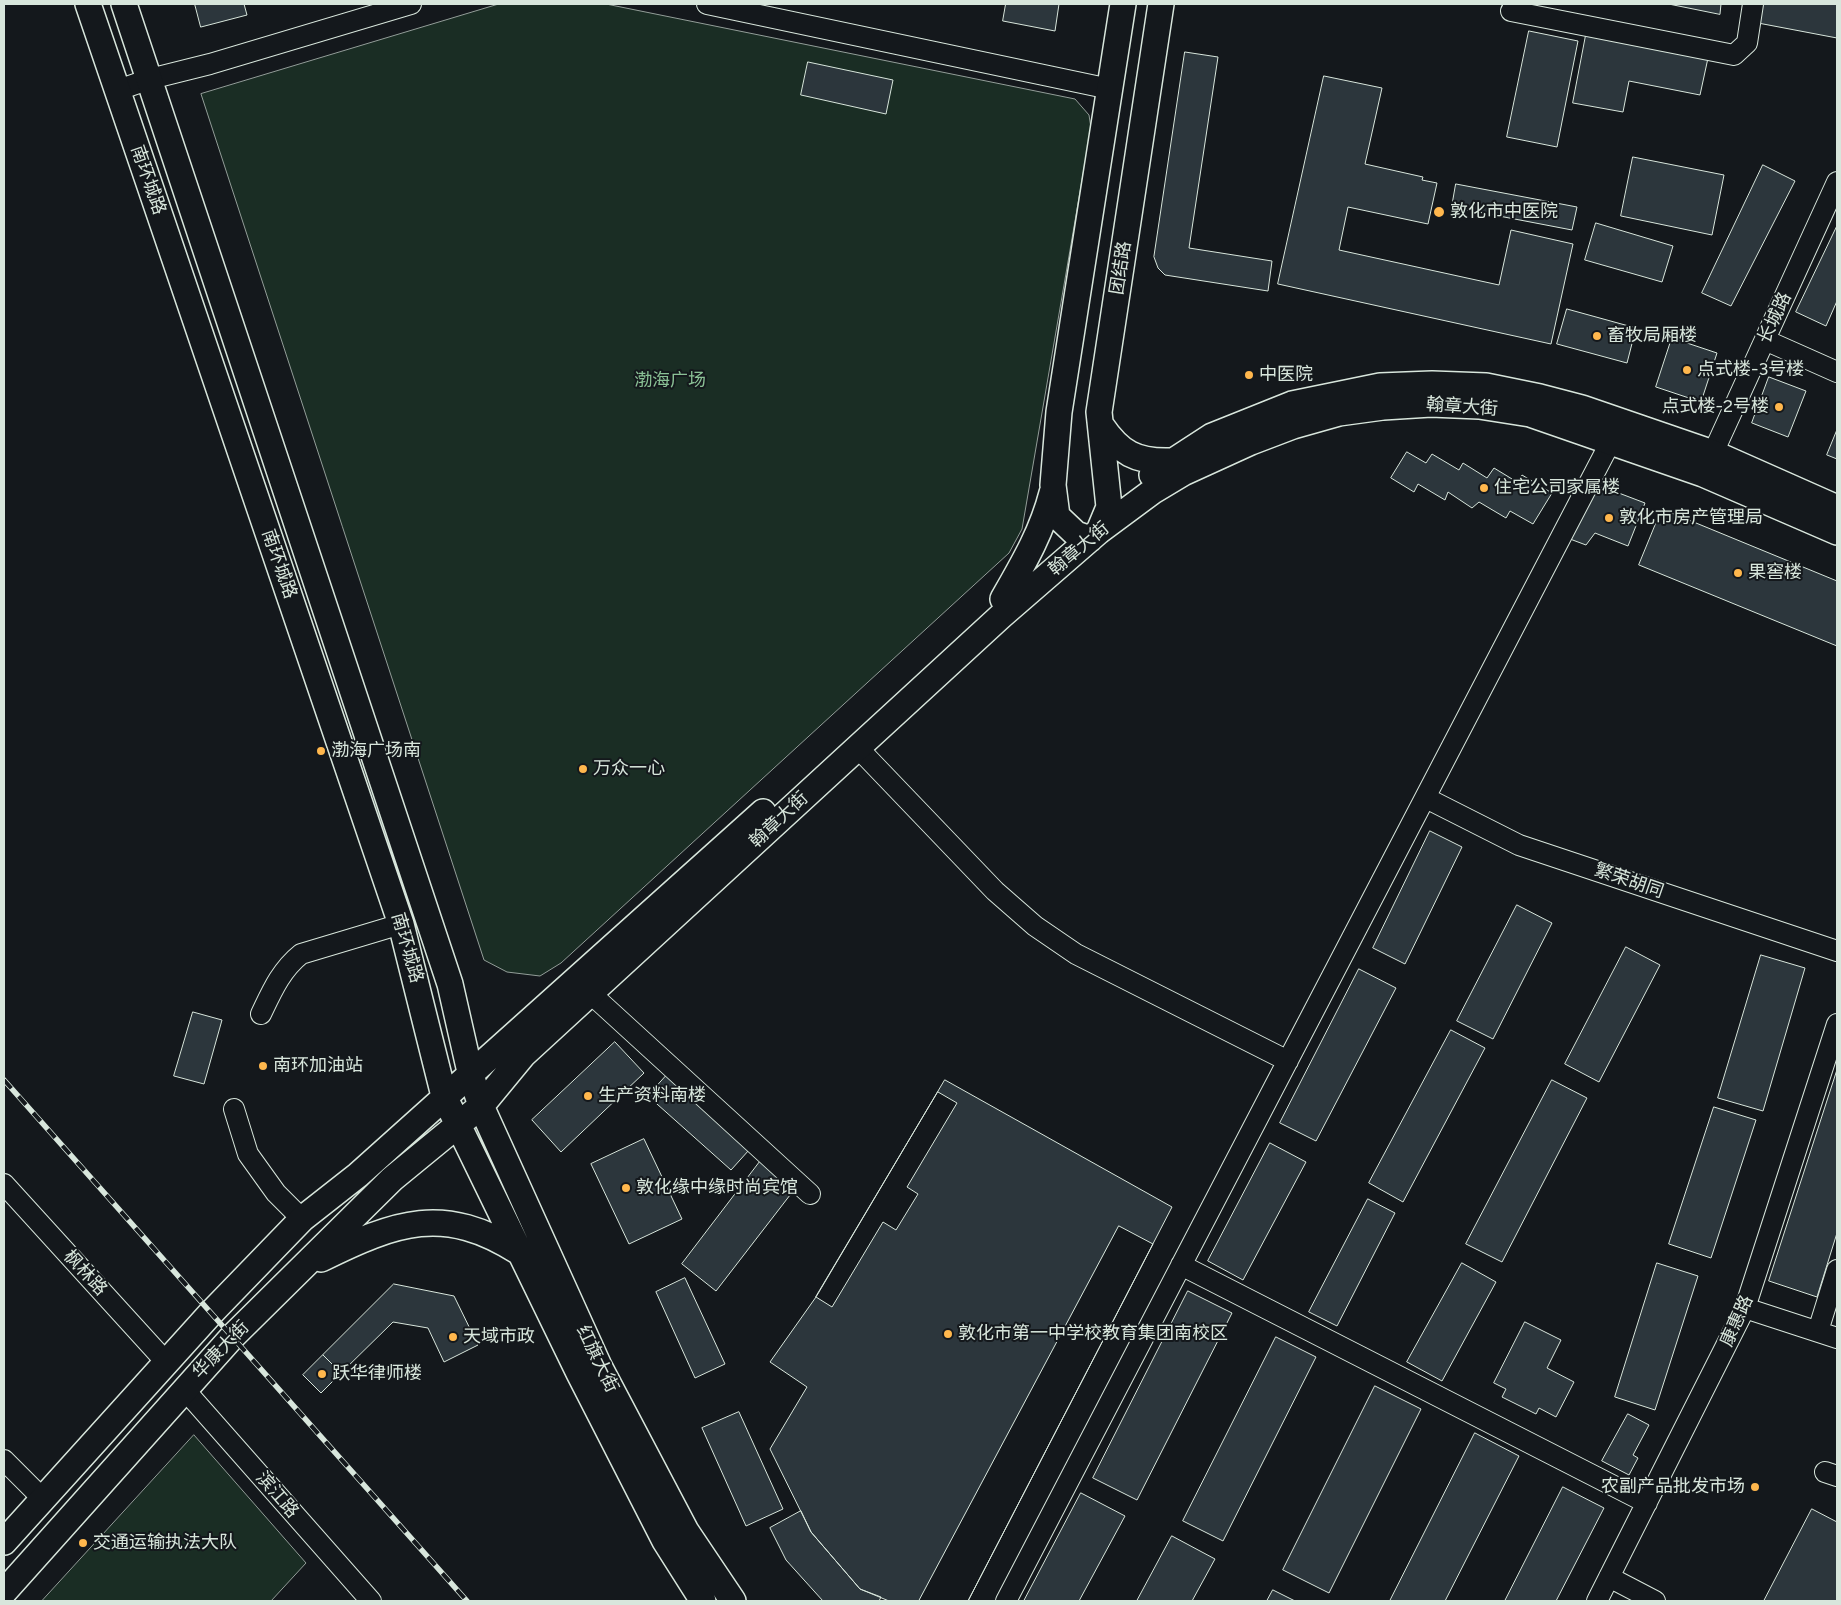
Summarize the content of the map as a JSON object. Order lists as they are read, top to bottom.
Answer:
{
  "streets": {
    "main road": [
      "南环城路",
      "团结路",
      "翰章大街",
      "华康大街",
      "红旗大街"
    ],
    "street": [
      "长城路",
      "繁荣胡同",
      "枫林路",
      "康惠路",
      "滨江路"
    ]
  },
  "crossings": [
    ["南环城路", "翰章大街"],
    ["南环城路", "华康大街"],
    ["南环城路", "红旗大街"],
    ["团结路", "翰章大街"],
    ["长城路", "翰章大街"],
    ["翰章大街", "华康大街"],
    ["翰章大街", "红旗大街"],
    ["枫林路", "华康大街"],
    ["华康大街", "红旗大街"],
    ["华康大街", "滨江路"]
  ],
  "parks": ["渤海广场"],
  "places": [
    "敦化市中医院",
    "畜牧局厢楼",
    "点式楼-3号楼",
    "中医院",
    "点式楼-2号楼",
    "住宅公司家属楼",
    "敦化市房产管理局",
    "果窖楼",
    "渤海广场南",
    "万众一心",
    "南环加油站",
    "生产资料南楼",
    "敦化缘中缘时尚宾馆",
    "敦化市第一中学校教育集团南校区",
    "天域市政",
    "跃华律师楼",
    "农副产品批发市场",
    "交通运输执法大队"
  ]
}
